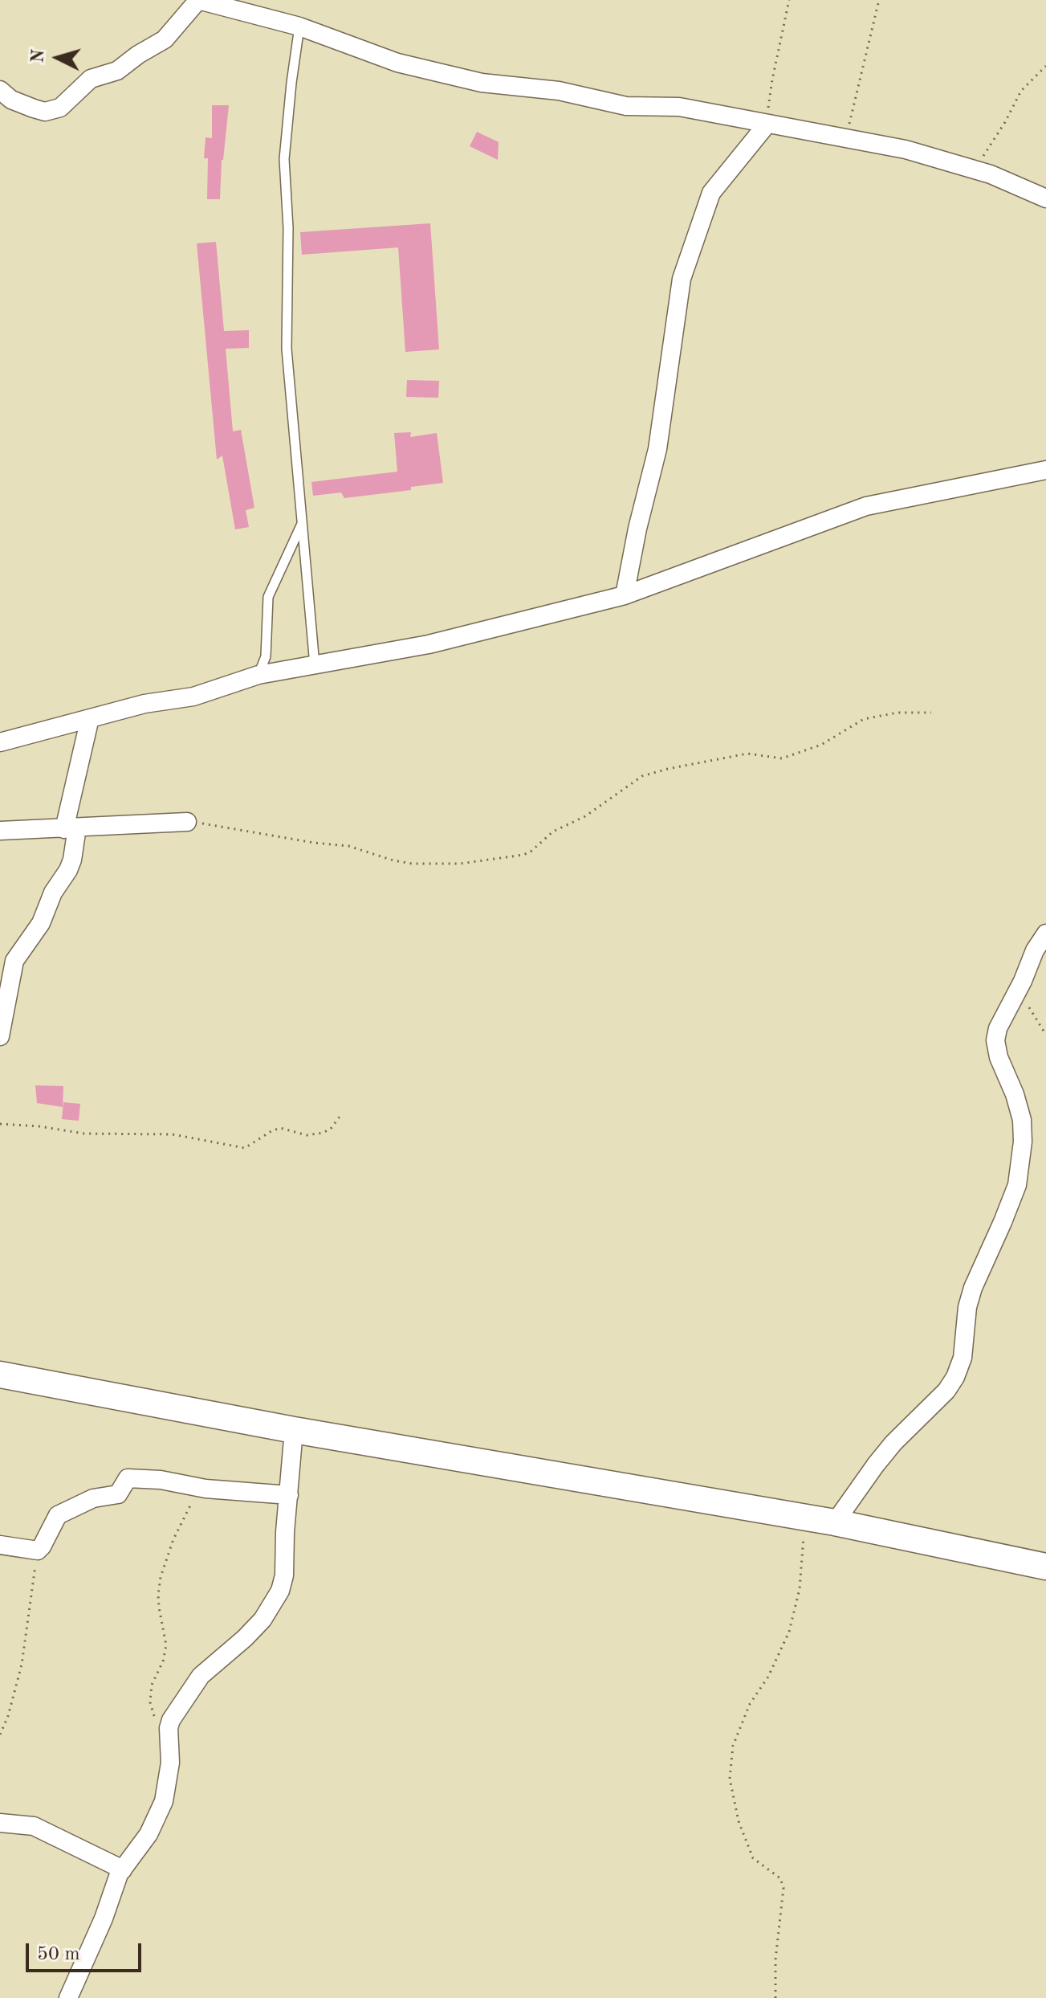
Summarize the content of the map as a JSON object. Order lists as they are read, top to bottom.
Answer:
{
  "scale_bar": "50 m",
  "north": "left"
}
